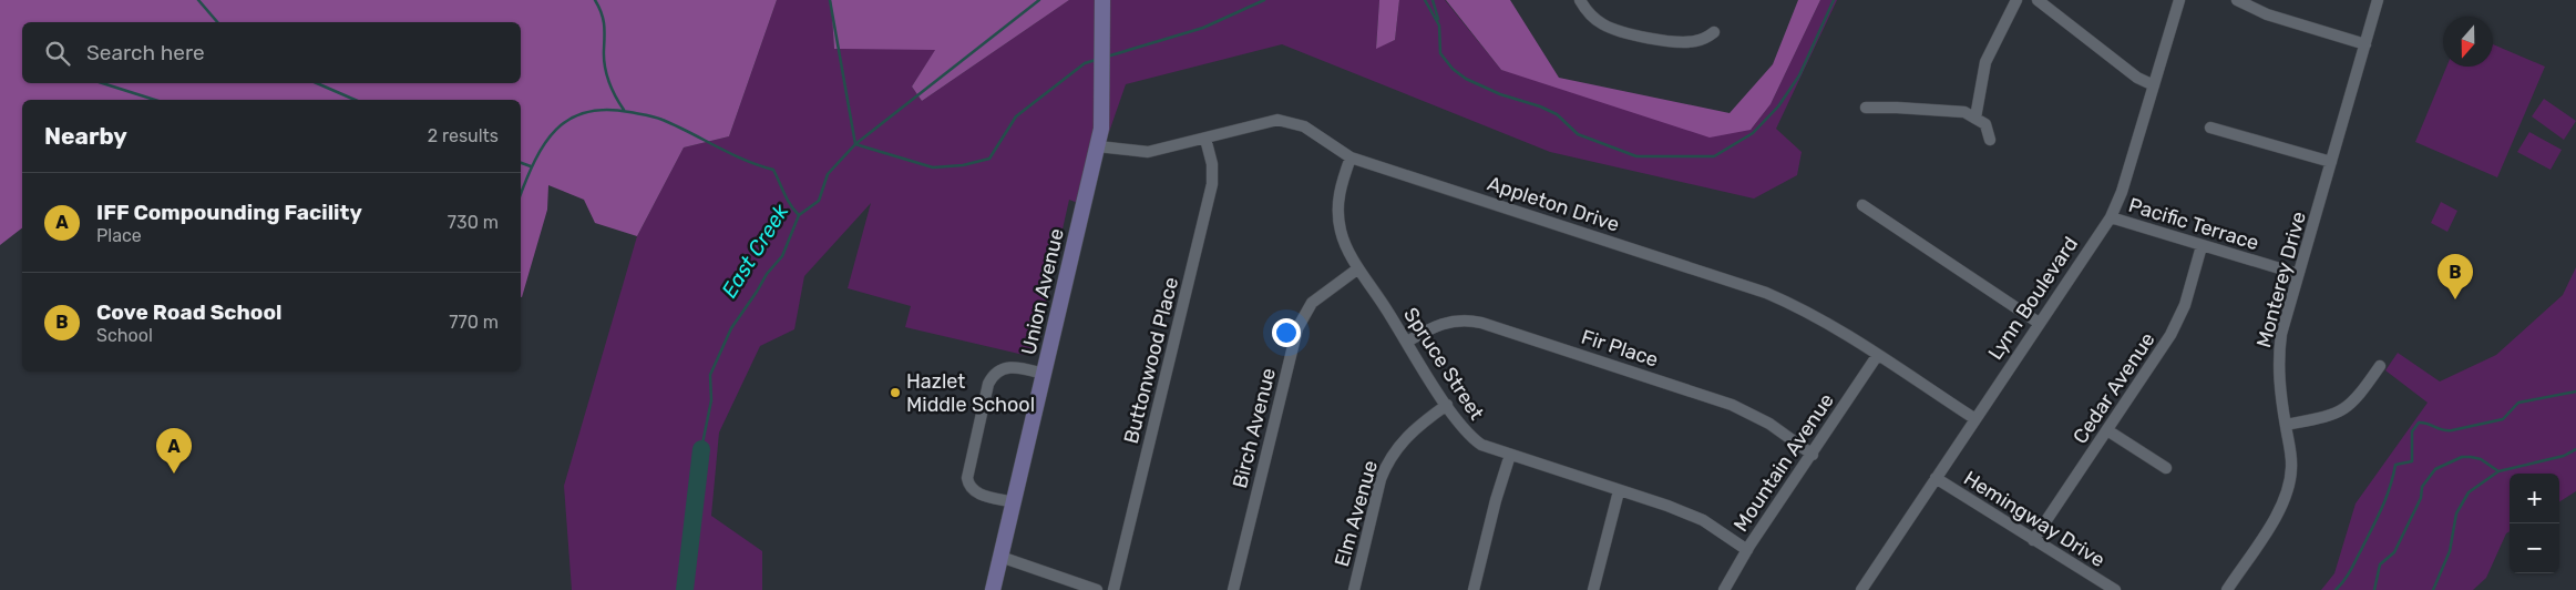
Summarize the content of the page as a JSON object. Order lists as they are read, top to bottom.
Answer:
{
  "streets": {
    "street": [
      "Appleton Drive",
      "Pacific Terrace",
      "Monterey Drive",
      "Union Avenue",
      "Lynn Boulevard",
      "Fir Place",
      "Buttonwood Place",
      "Spruce Street",
      "Cedar Avenue",
      "Birch Avenue",
      "Mountain Avenue",
      "Elm Avenue",
      "Hemingway Drive"
    ]
  },
  "crossings": [
    ["Appleton Drive", "Union Avenue"],
    ["Appleton Drive", "Lynn Boulevard"],
    ["Appleton Drive", "Buttonwood Place"],
    ["Appleton Drive", "Spruce Street"],
    ["Appleton Drive", "Mountain Avenue"],
    ["Pacific Terrace", "Monterey Drive"],
    ["Pacific Terrace", "Lynn Boulevard"],
    ["Pacific Terrace", "Cedar Avenue"],
    ["Lynn Boulevard", "Hemingway Drive"],
    ["Fir Place", "Spruce Street"],
    ["Fir Place", "Mountain Avenue"],
    ["Spruce Street", "Birch Avenue"],
    ["Spruce Street", "Mountain Avenue"],
    ["Spruce Street", "Elm Avenue"],
    ["Cedar Avenue", "Hemingway Drive"]
  ],
  "water": ["East Creek"],
  "places": ["Hazlet Middle School"],
  "north": "bottom",
  "page": {
    "search": "Search here",
    "heading": ["Nearby", "2 results"],
    "list": [
      {
        "mark": "A",
        "name": "IFF Compounding Facility",
        "note": "Place",
        "value": "730 m"
      },
      {
        "mark": "B",
        "name": "Cove Road School",
        "note": "School",
        "value": "770 m"
      }
    ],
    "pins": ["B", "A"],
    "map_buttons": ["+", "−"]
  }
}
